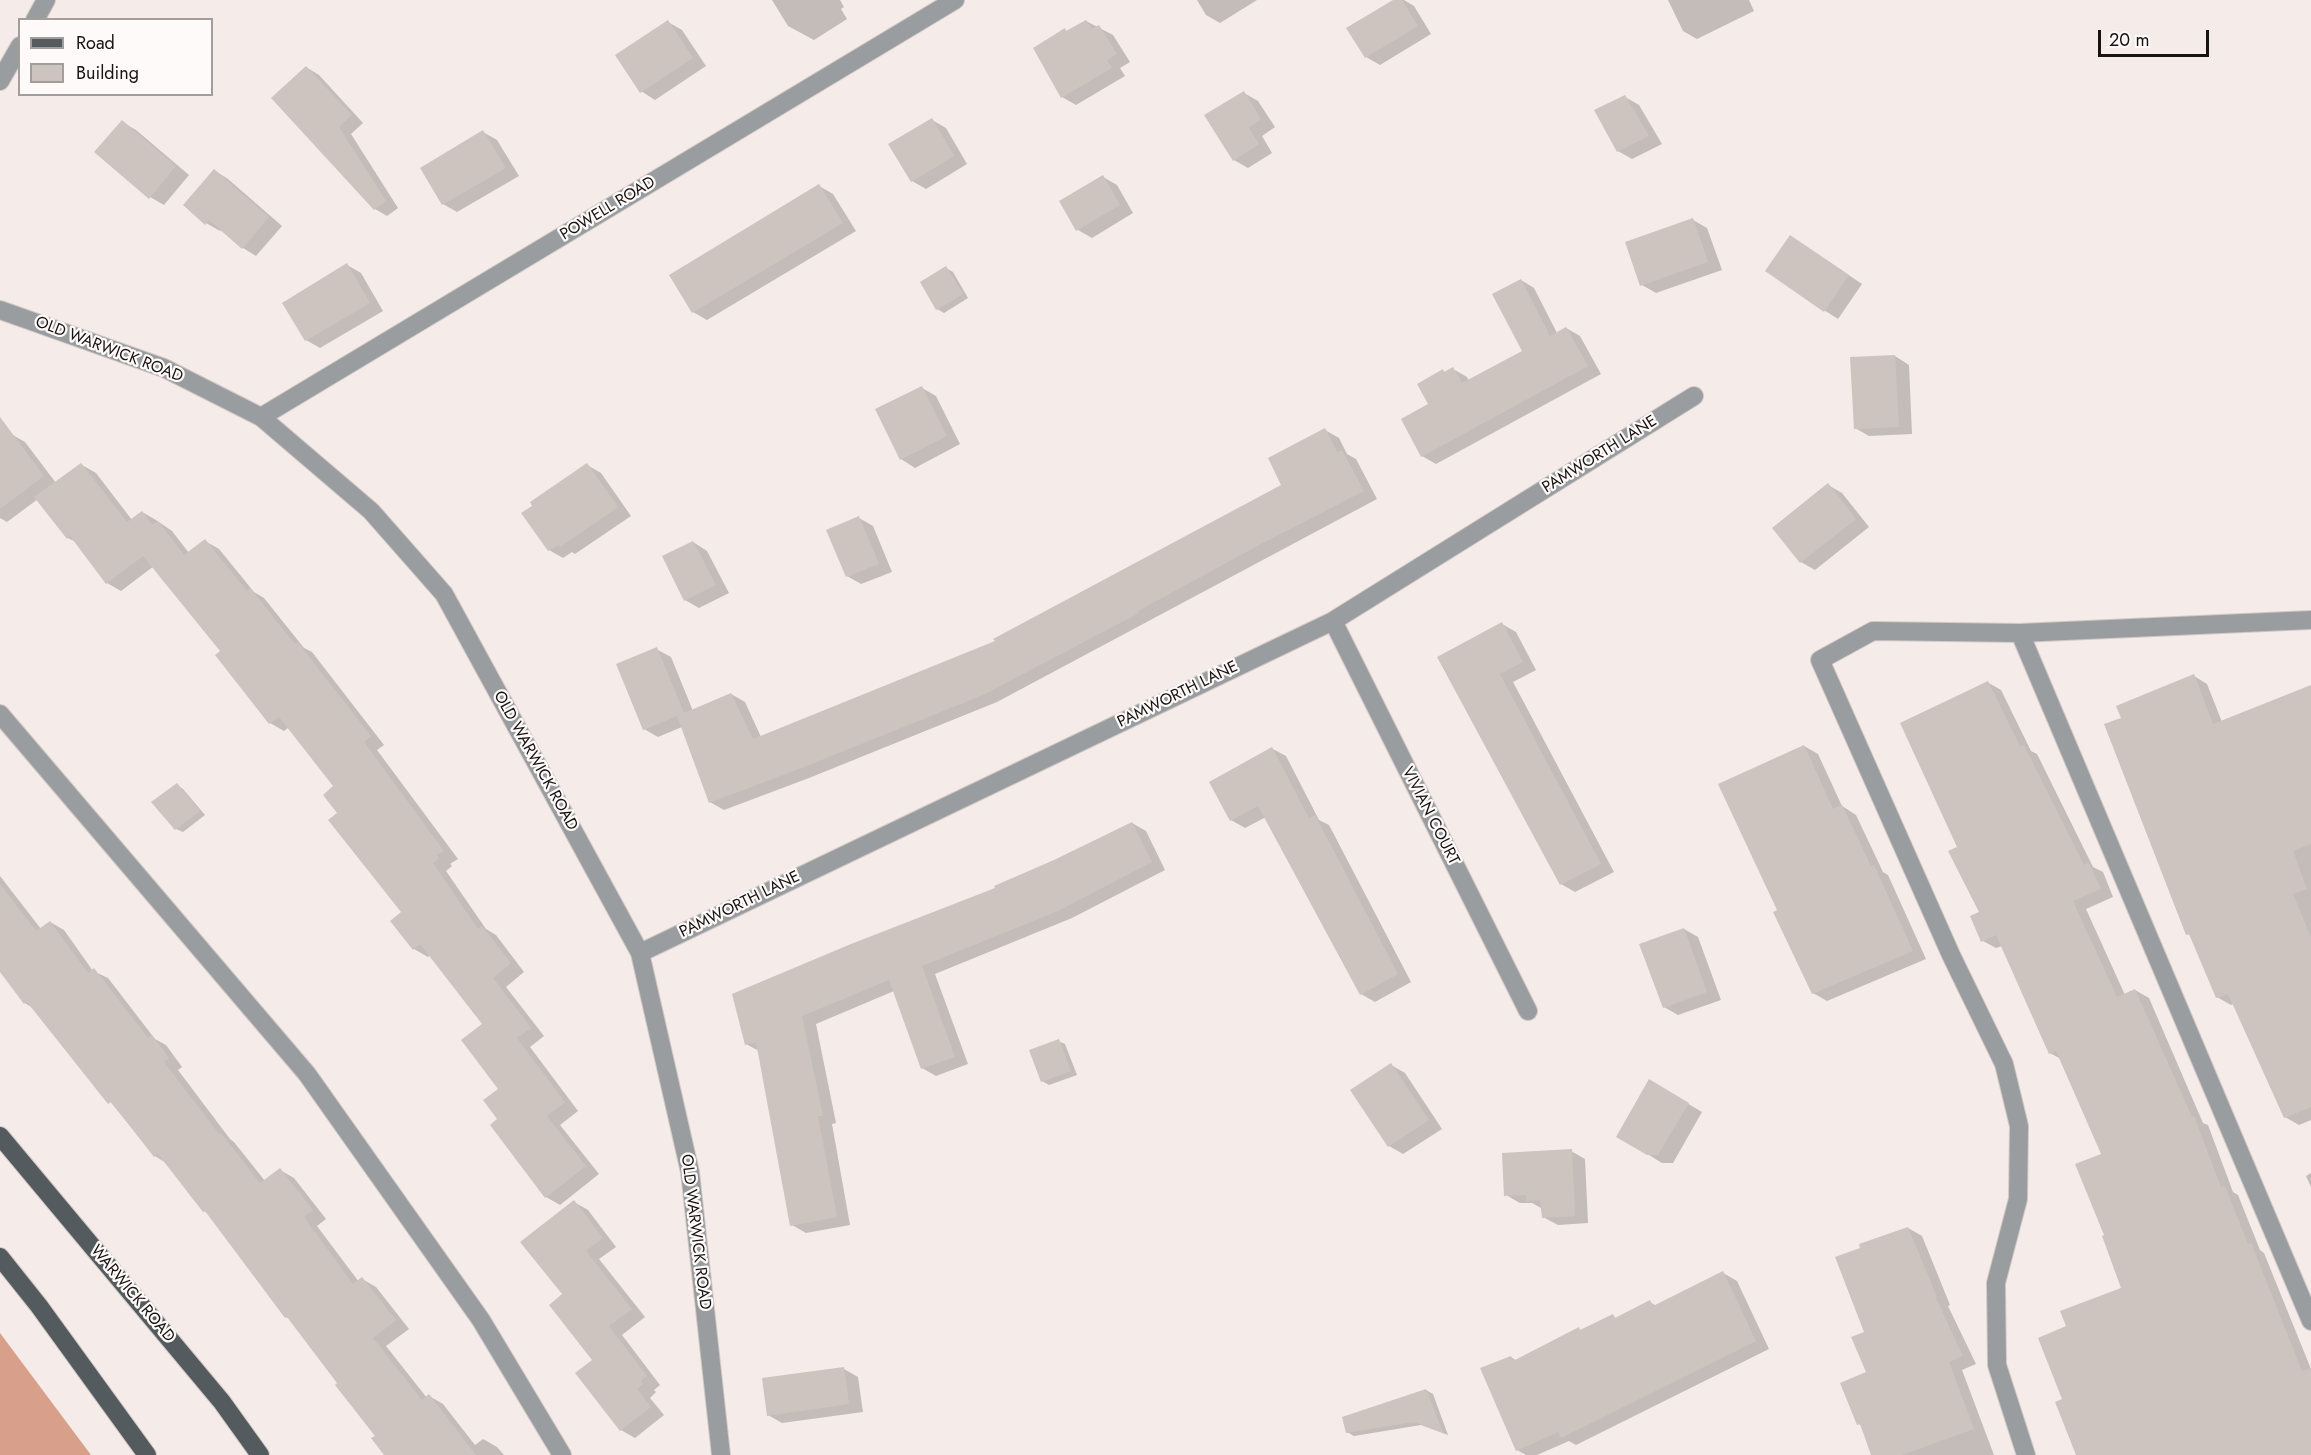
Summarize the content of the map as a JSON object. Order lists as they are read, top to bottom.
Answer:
{
  "streets": {
    "main road": ["WARWICK ROAD"],
    "street": [
      "POWELL ROAD",
      "OLD WARWICK ROAD",
      "PAMWORTH LANE",
      "VIVIAN COURT"
    ]
  },
  "crossings": [
    ["POWELL ROAD", "OLD WARWICK ROAD"],
    ["OLD WARWICK ROAD", "PAMWORTH LANE"],
    ["PAMWORTH LANE", "VIVIAN COURT"]
  ],
  "legend": ["Road", "Building"],
  "scale_bar": "20 m"
}
